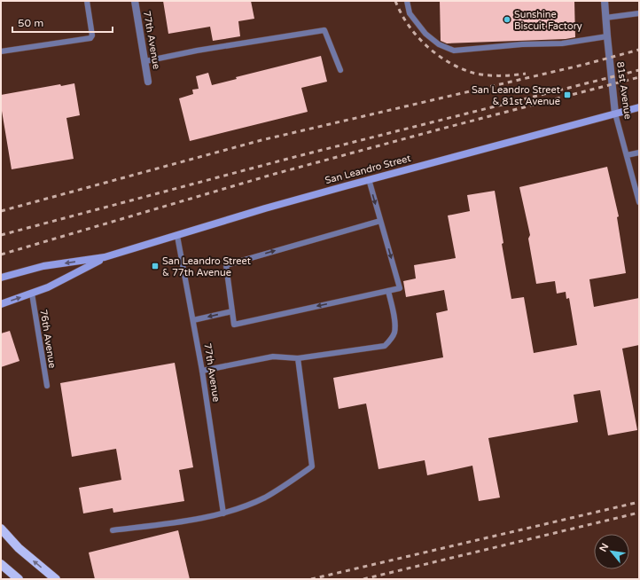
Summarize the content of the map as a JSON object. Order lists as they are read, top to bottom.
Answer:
{
  "streets": {
    "main road": ["San Leandro Street"],
    "street": ["77th Avenue", "81st Avenue"],
    "lane": ["76th Avenue"]
  },
  "crossings": [
    ["77th Avenue", "San Leandro Street"],
    ["81st Avenue", "San Leandro Street"],
    ["San Leandro Street", "76th Avenue"]
  ],
  "places": {
    "other": ["Sunshine Biscuit Factory"],
    "transit": ["San Leandro Street & 81st Avenue", "San Leandro Street & 77th Avenue"]
  },
  "scale_bar": "50 m",
  "north": "top left"
}
